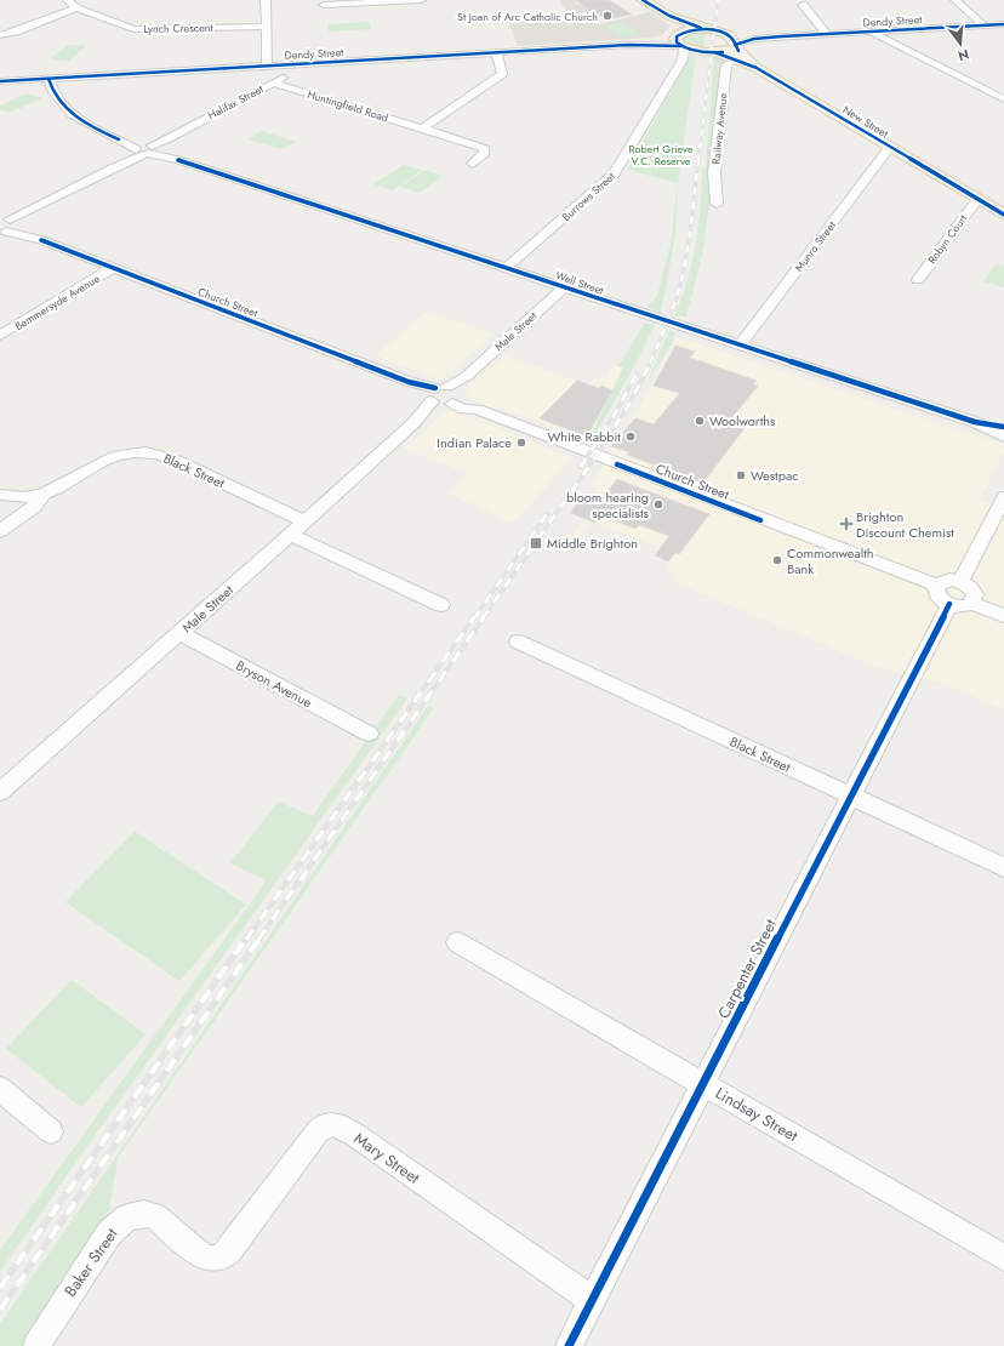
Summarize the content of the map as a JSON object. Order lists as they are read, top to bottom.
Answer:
{
  "streets": {
    "main road": ["New Street"],
    "street": [
      "Dendy Street",
      "Lynch Crescent",
      "Halifax Street",
      "Huntingfield Road",
      "Railway Avenue",
      "Burrows Street",
      "Robyn Court",
      "Munro Street",
      "Well Street",
      "Bemmersyde Avenue",
      "Church Street",
      "Male Street",
      "Black Street",
      "Bryson Avenue",
      "Carpenter Street",
      "Lindsay Street",
      "Mary Street",
      "Baker Street"
    ]
  },
  "crossings": [
    ["Dendy Street", "Halifax Street"],
    ["Dendy Street", "New Street"],
    ["Dendy Street", "Burrows Street"],
    ["Dendy Street", "Well Street"],
    ["Halifax Street", "Huntingfield Road"],
    ["Halifax Street", "Well Street"],
    ["Halifax Street", "Church Street"],
    ["New Street", "Railway Avenue"],
    ["New Street", "Burrows Street"],
    ["New Street", "Robyn Court"],
    ["New Street", "Munro Street"],
    ["Burrows Street", "Well Street"],
    ["Munro Street", "Well Street"],
    ["Well Street", "Male Street"],
    ["Bemmersyde Avenue", "Church Street"],
    ["Church Street", "Male Street"],
    ["Church Street", "Carpenter Street"],
    ["Male Street", "Black Street"],
    ["Male Street", "Bryson Avenue"],
    ["Black Street", "Carpenter Street"],
    ["Carpenter Street", "Lindsay Street"],
    ["Carpenter Street", "Mary Street"],
    ["Mary Street", "Baker Street"]
  ],
  "parks": ["Robert Grieve V.C. Reserve"],
  "places": {
    "other": [
      "St Joan of Arc Catholic Church",
      "Woolworths",
      "White Rabbit",
      "Indian Palace",
      "Westpac",
      "bloom hearing specialists",
      "Commonwealth Bank"
    ],
    "health": ["Brighton Discount Chemist"],
    "transit": ["Middle Brighton"]
  },
  "north": "bottom"
}
